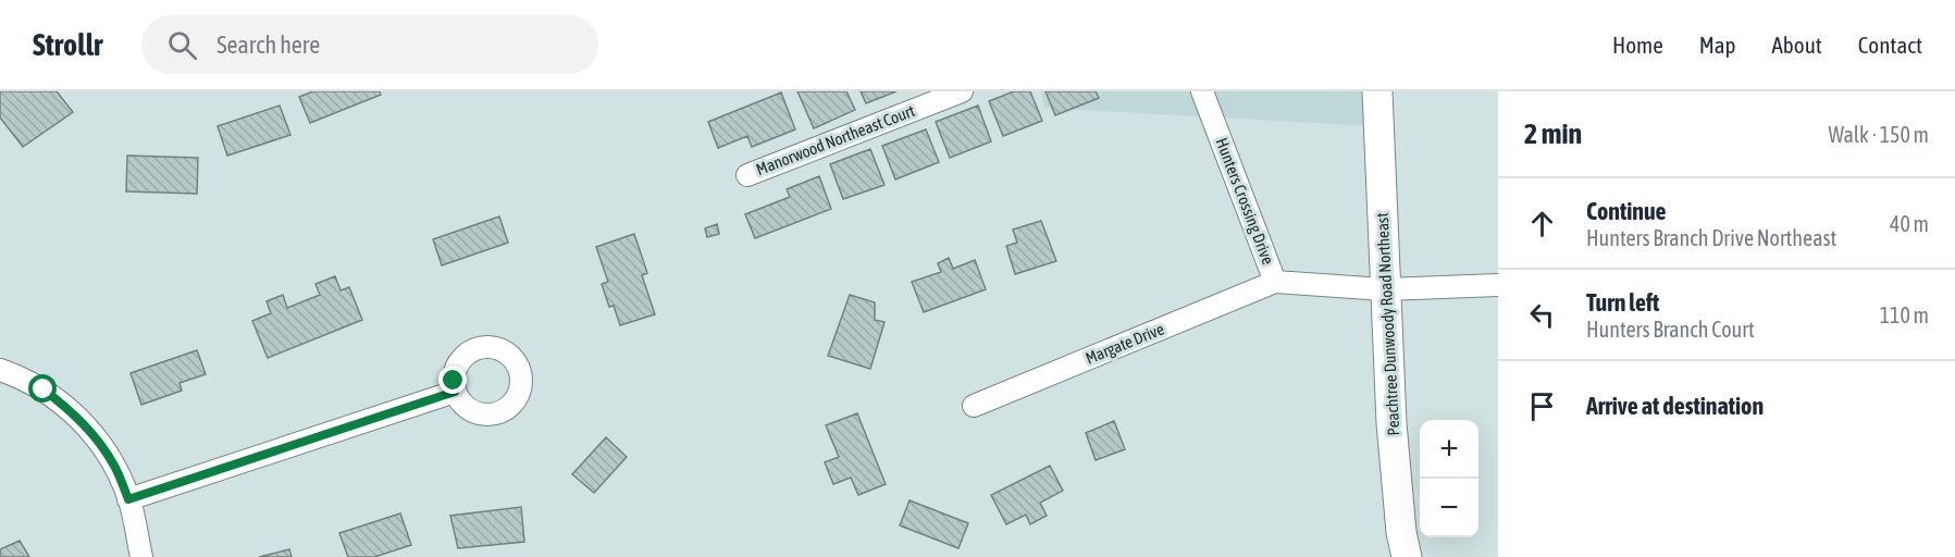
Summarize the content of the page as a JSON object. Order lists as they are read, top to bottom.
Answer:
{
  "streets": {
    "street": [
      "Manorwood Northeast Court",
      "Hunters Crossing Drive",
      "Peachtree Dunwoody Road Northeast",
      "Margate Drive"
    ]
  },
  "crossings": [
    ["Hunters Crossing Drive", "Peachtree Dunwoody Road Northeast"],
    ["Hunters Crossing Drive", "Margate Drive"]
  ],
  "page": {
    "header": "Strollr",
    "search": "Search here",
    "nav": [
      "Home",
      "Map",
      "About",
      "Contact"
    ],
    "heading": ["2 min", "Walk · 150 m"],
    "list": [
      ["Continue", "Hunters Branch Drive Northeast", "40 m"],
      ["Turn left", "Hunters Branch Court", "110 m"],
      "Arrive at destination"
    ],
    "map_buttons": ["+", "−"]
  }
}
